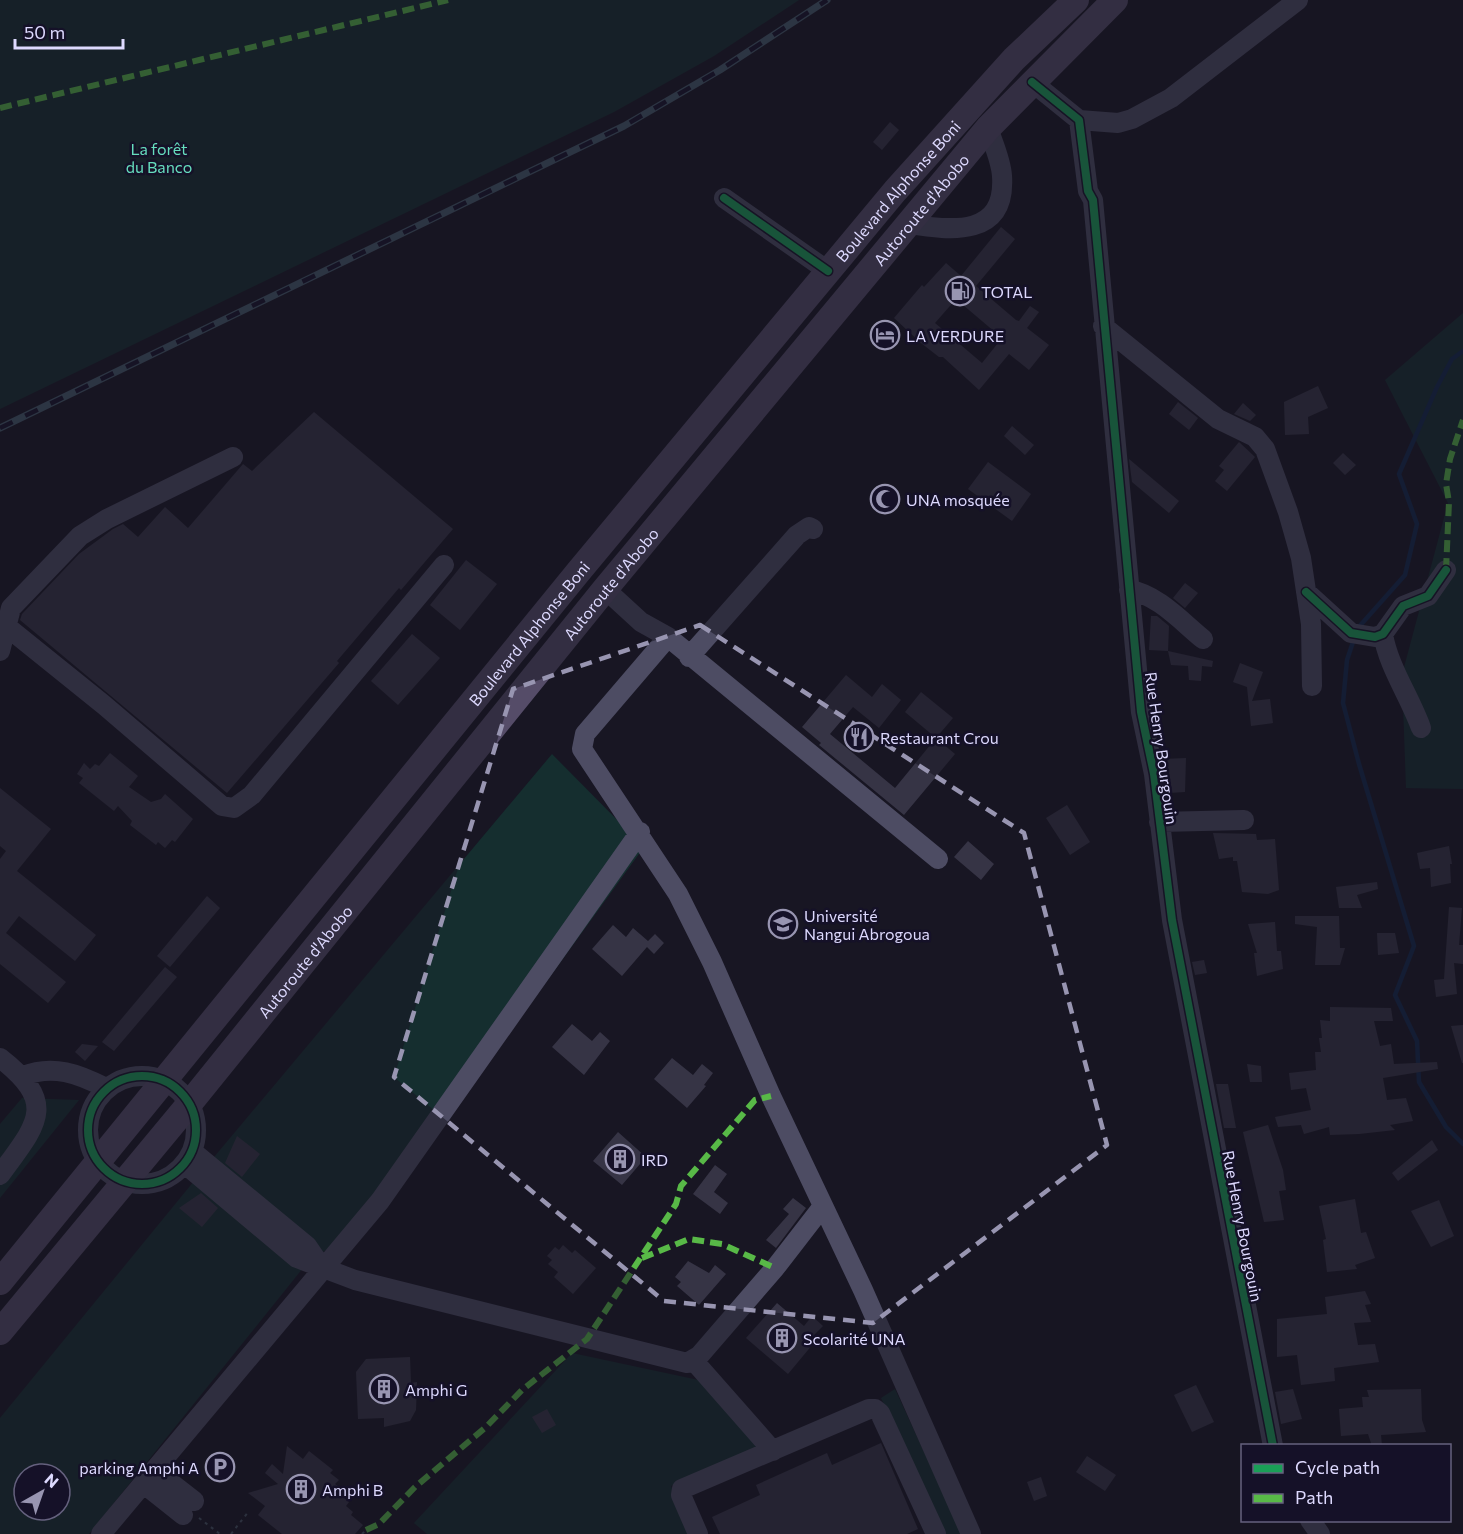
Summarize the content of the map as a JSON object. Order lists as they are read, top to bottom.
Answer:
{
  "streets": {
    "main road": ["Boulevard Alphonse Boni", "Autoroute d'Abobo"],
    "street": ["Rue Henry Bourgouin"]
  },
  "parks": ["La forêt du Banco"],
  "places": {
    "fuel station": ["TOTAL"],
    "hotel": ["LA VERDURE"],
    "mosque": ["UNA mosquée"],
    "restaurant": ["Restaurant Crou"],
    "school or university": ["Université Nangui Abrogoua"],
    "building": [
      "IRD",
      "Scolarité UNA",
      "Amphi G",
      "Amphi B"
    ],
    "parking": ["parking Amphi A"]
  },
  "legend": ["Cycle path", "Path"],
  "scale_bar": "50 m",
  "north": "top right"
}
